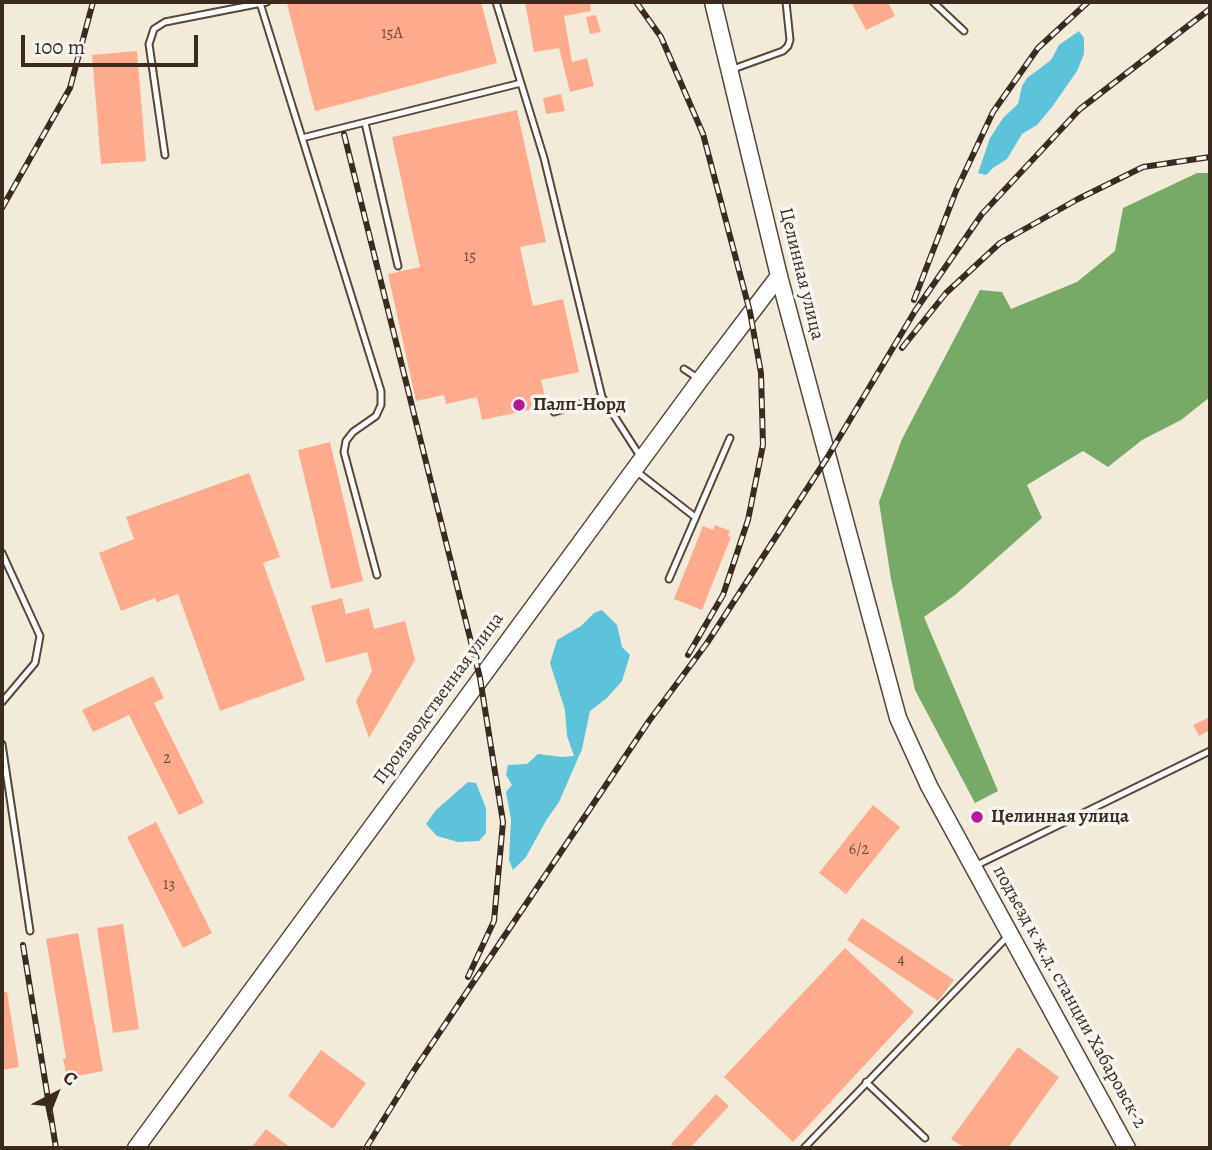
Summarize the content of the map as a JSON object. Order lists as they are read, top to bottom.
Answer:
{
  "streets": {
    "street": ["Целинная улица", "Производственная улица", "подъезд к ж.д. станции Хабаровск-2"]
  },
  "crossings": [
    ["Целинная улица", "Производственная улица"],
    ["Целинная улица", "подъезд к ж.д. станции Хабаровск-2"]
  ],
  "places": ["Палп-Норд", "Целинная улица"],
  "house_numbers": [
    "15А",
    "15",
    "2",
    "6/2",
    "13",
    "4"
  ],
  "scale_bar": "100 m",
  "north": "top right"
}
